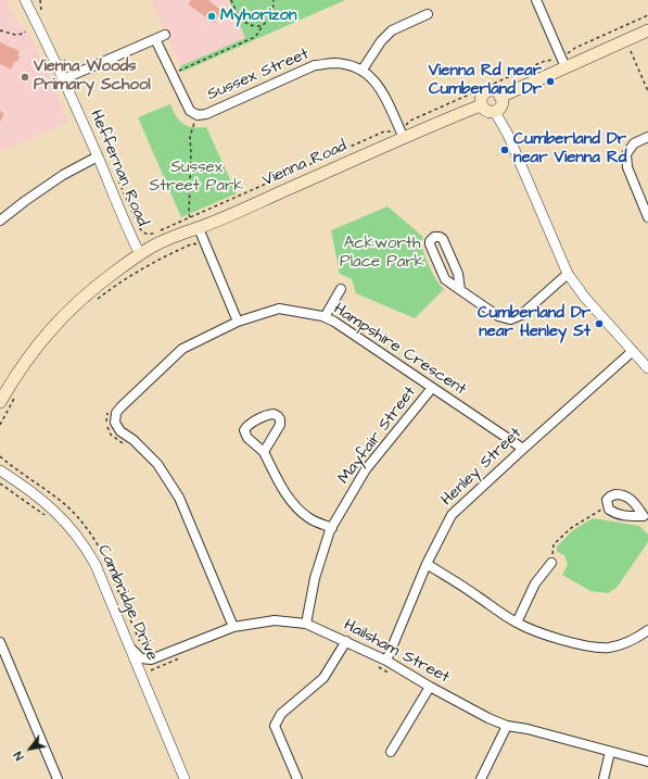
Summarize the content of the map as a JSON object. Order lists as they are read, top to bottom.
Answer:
{
  "streets": {
    "main road": ["Vienna Road"],
    "street": [
      "Sussex Street",
      "Heffernan Road",
      "Hampshire Crescent",
      "Mayfair Street",
      "Henley Street",
      "Cambridge Drive",
      "Hailsham Street"
    ]
  },
  "crossings": [
    ["Vienna Road", "Heffernan Road"],
    ["Hampshire Crescent", "Mayfair Street"],
    ["Hampshire Crescent", "Henley Street"],
    ["Hampshire Crescent", "Hailsham Street"],
    ["Mayfair Street", "Hailsham Street"],
    ["Henley Street", "Hailsham Street"],
    ["Cambridge Drive", "Hailsham Street"]
  ],
  "parks": ["Sussex Street Park", "Ackworth Place Park"],
  "places": [
    "Myhorizon",
    "Vienna Woods Primary School",
    "Vienna Rd near Cumberland Dr",
    "Cumberland Dr near Vienna Rd",
    "Cumberland Dr near Henley St"
  ],
  "north": "bottom left"
}
